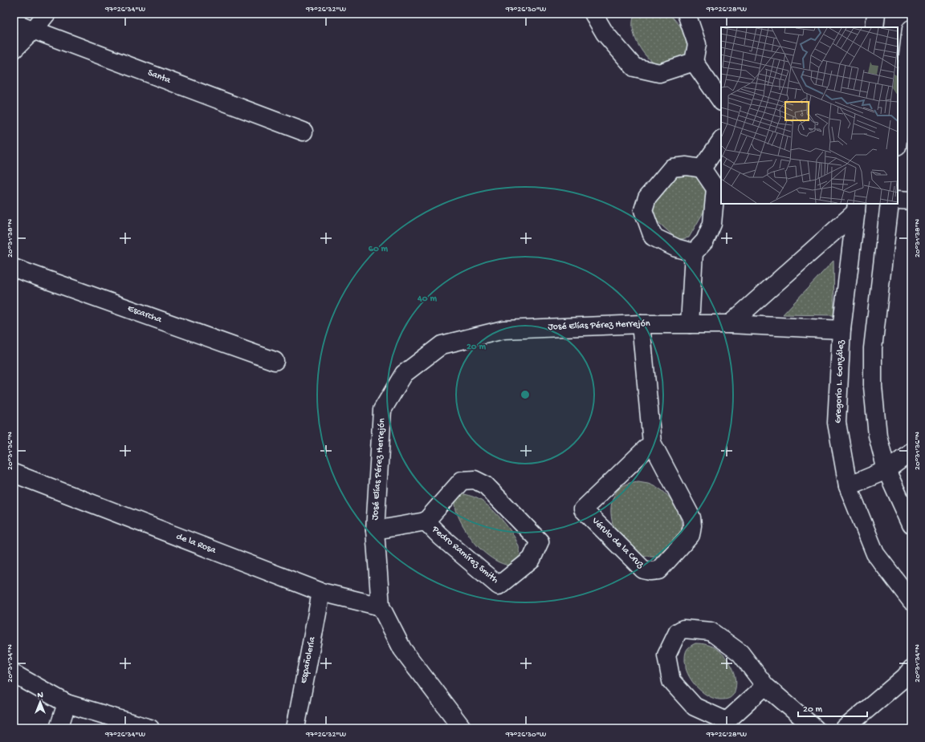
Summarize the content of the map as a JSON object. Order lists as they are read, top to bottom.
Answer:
{
  "streets": {
    "street": [
      "Santa",
      "Escarcha",
      "José Elías Pérez Herrejón",
      "Gregorio L. González",
      "Vérulo de la Cruz",
      "de la Rosa",
      "Pedro Ramírez Smith",
      "Españolería"
    ]
  },
  "crossings": [
    ["José Elías Pérez Herrejón", "Gregorio L. González"],
    ["José Elías Pérez Herrejón", "Vérulo de la Cruz"],
    ["José Elías Pérez Herrejón", "de la Rosa"],
    ["José Elías Pérez Herrejón", "Pedro Ramírez Smith"],
    ["de la Rosa", "Españolería"]
  ],
  "scale_bar": "20 m",
  "north": "top",
  "coordinates": [
    "97°26'34\"W",
    "97°26'32\"W",
    "97°26'30\"W",
    "97°26'28\"W",
    "20°31'38\"N",
    "20°31'36\"N",
    "20°31'34\"N"
  ],
  "rings": ["60 m", "40 m", "20 m"]
}
